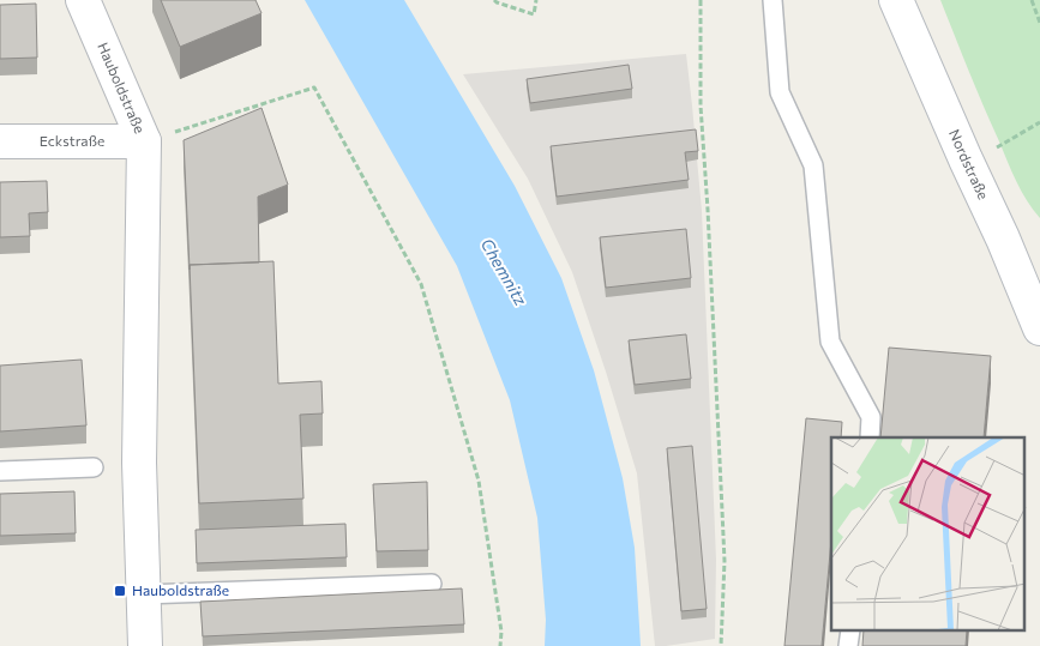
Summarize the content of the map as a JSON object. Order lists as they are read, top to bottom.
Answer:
{
  "streets": {
    "street": ["Hauboldstraße", "Eckstraße", "Nordstraße"]
  },
  "crossings": [
    ["Hauboldstraße", "Eckstraße"]
  ],
  "water": ["Chemnitz"],
  "places": {
    "transit": ["Hauboldstraße"]
  }
}
